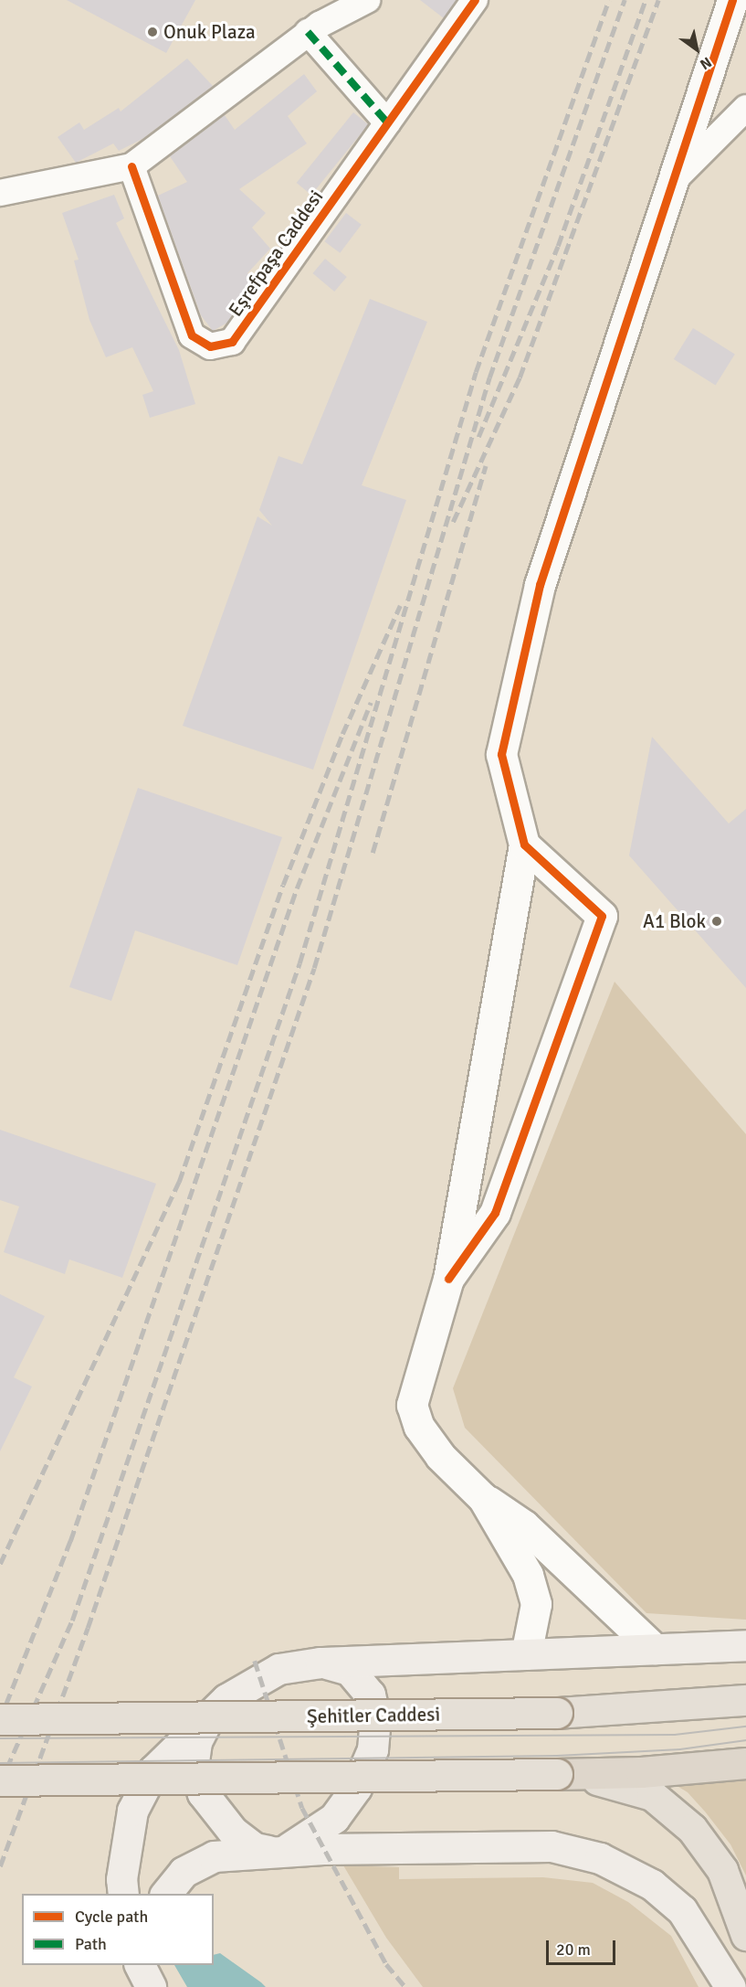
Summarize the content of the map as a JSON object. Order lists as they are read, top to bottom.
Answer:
{
  "streets": {
    "main road": ["Şehitler Caddesi"],
    "street": ["Eşrefpaşa Caddesi"]
  },
  "places": ["Onuk Plaza", "A1 Blok"],
  "legend": ["Cycle path", "Path"],
  "scale_bar": "20 m",
  "north": "bottom right"
}
